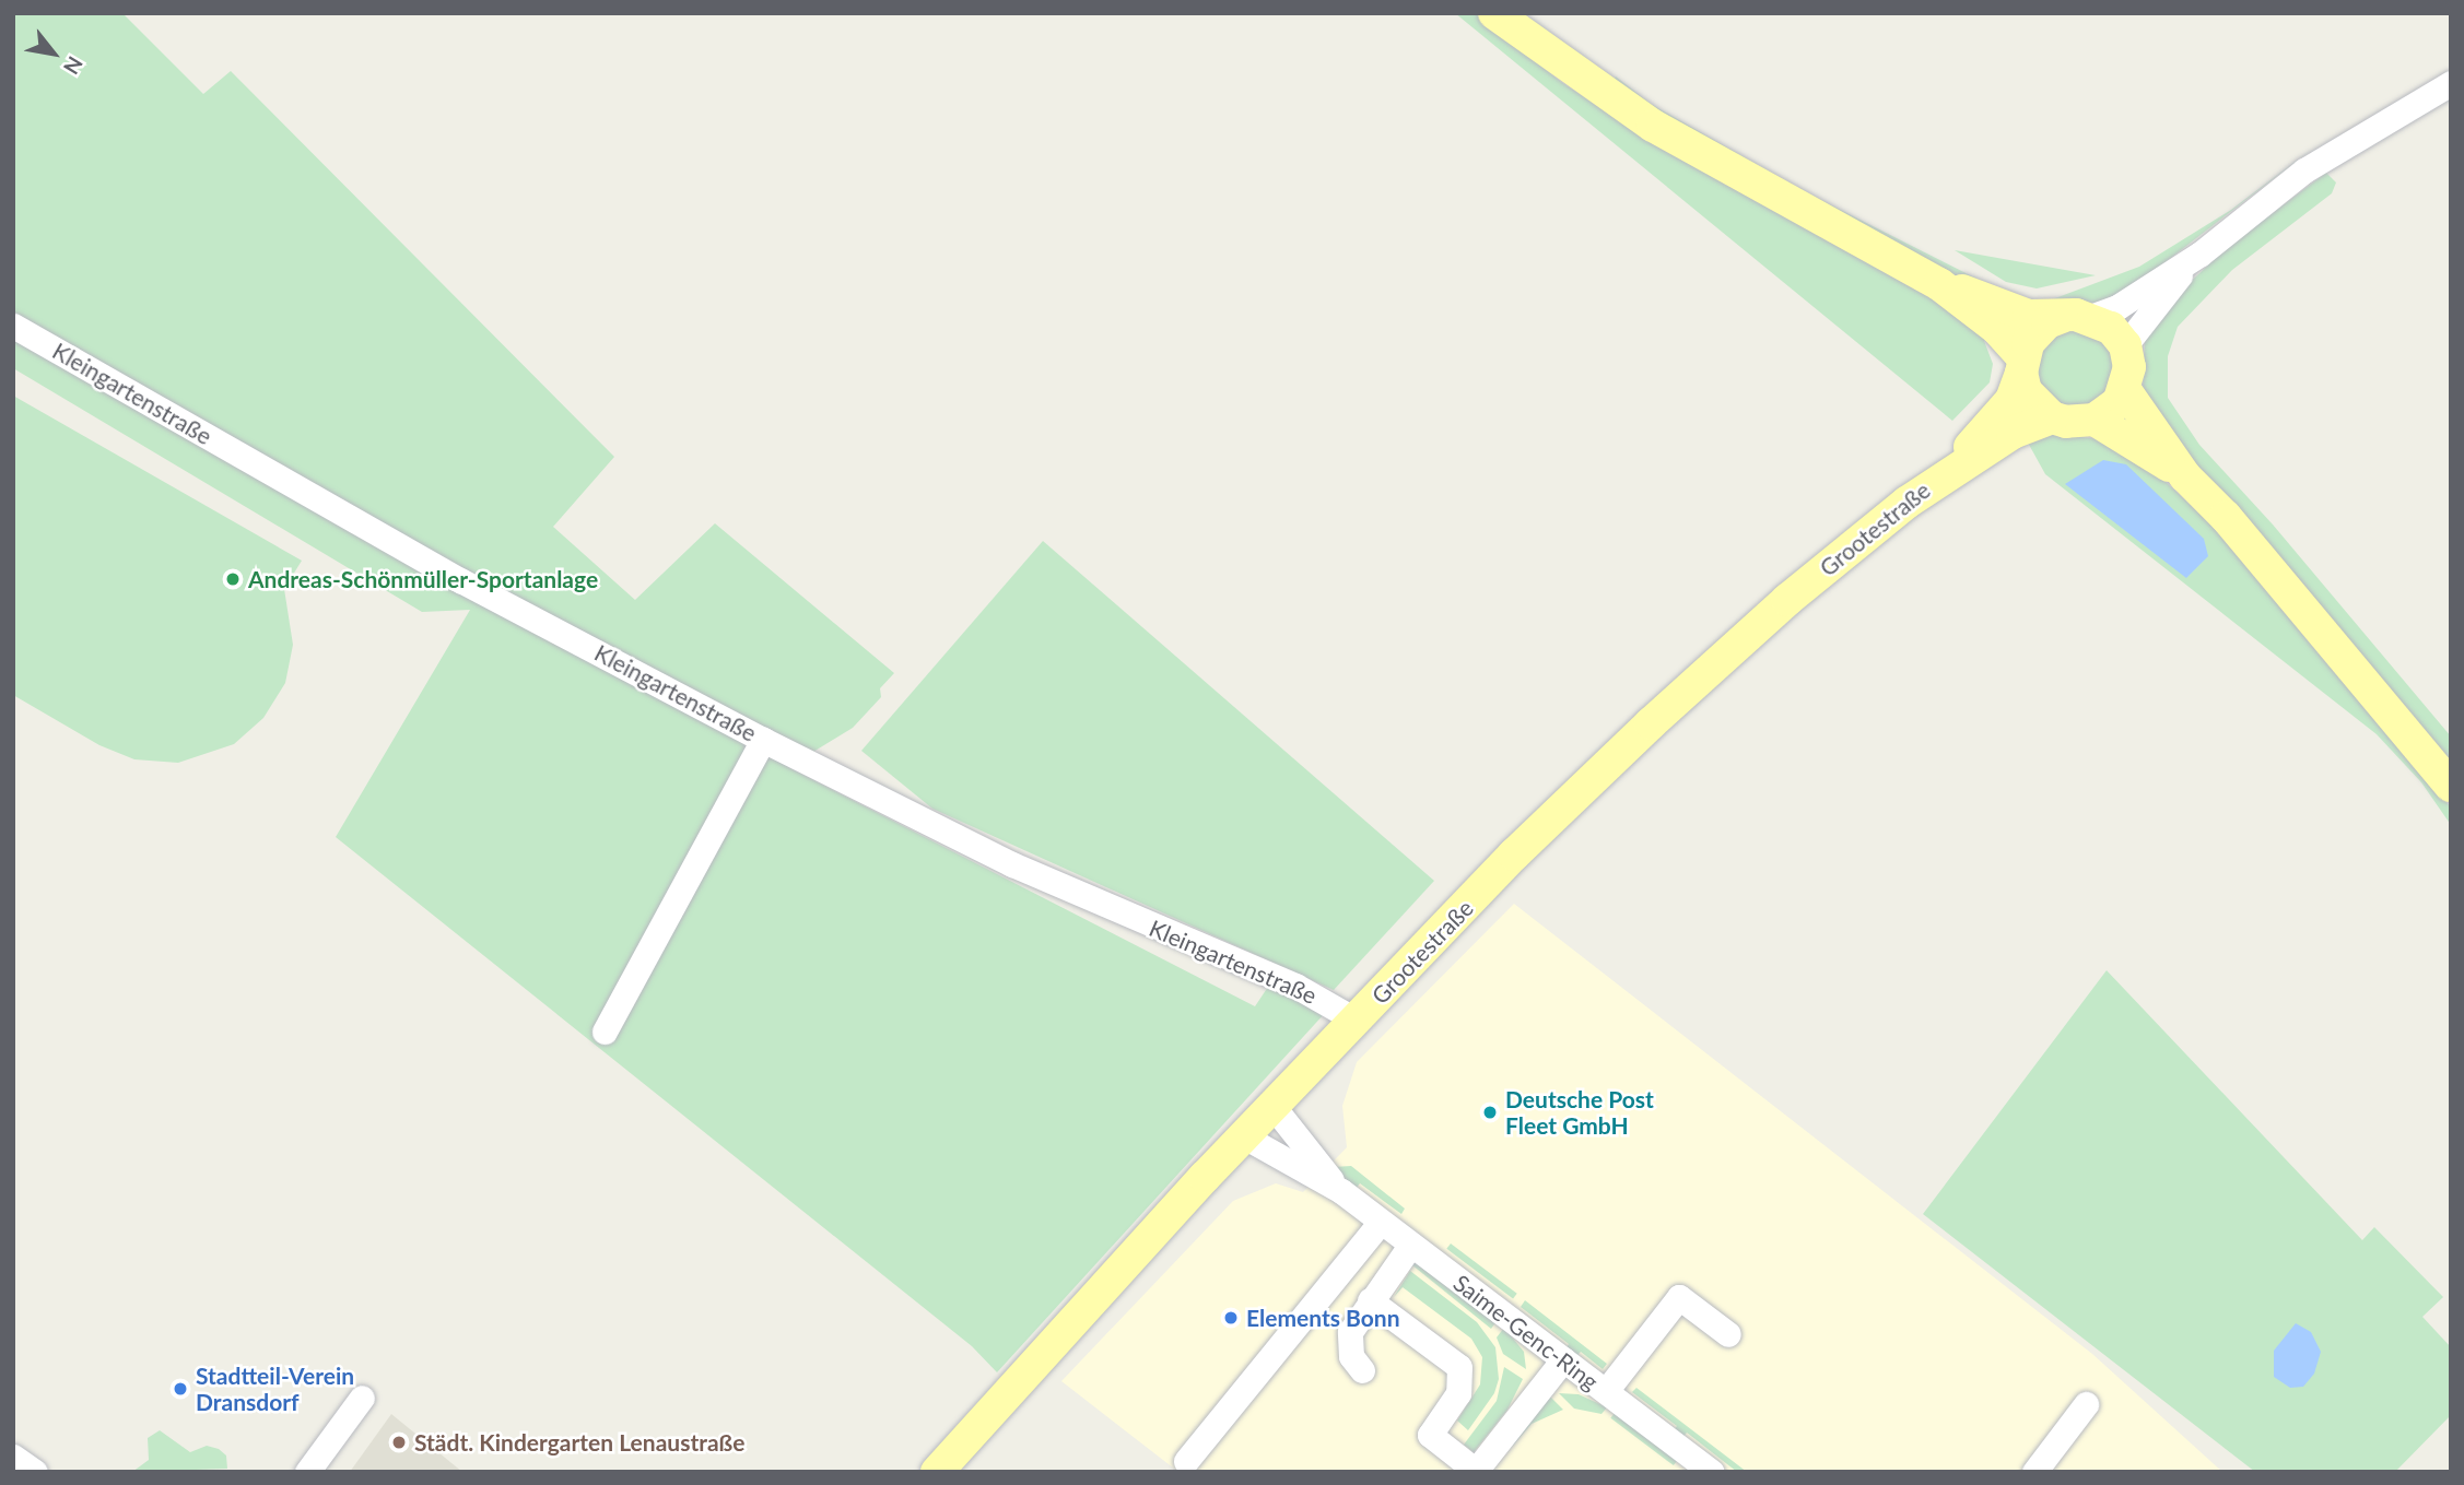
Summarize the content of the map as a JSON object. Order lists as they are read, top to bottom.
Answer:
{
  "streets": {
    "main road": ["Grootestraße"],
    "street": ["Kleingartenstraße", "Saime-Genc-Ring"]
  },
  "crossings": [
    ["Kleingartenstraße", "Grootestraße"],
    ["Grootestraße", "Saime-Genc-Ring"]
  ],
  "places": [
    "Andreas-Schönmüller-Sportanlage",
    "Deutsche Post Fleet GmbH",
    "Elements Bonn",
    "Stadtteil-Verein Dransdorf",
    "Städt. Kindergarten Lenaustraße"
  ],
  "north": "bottom right"
}
